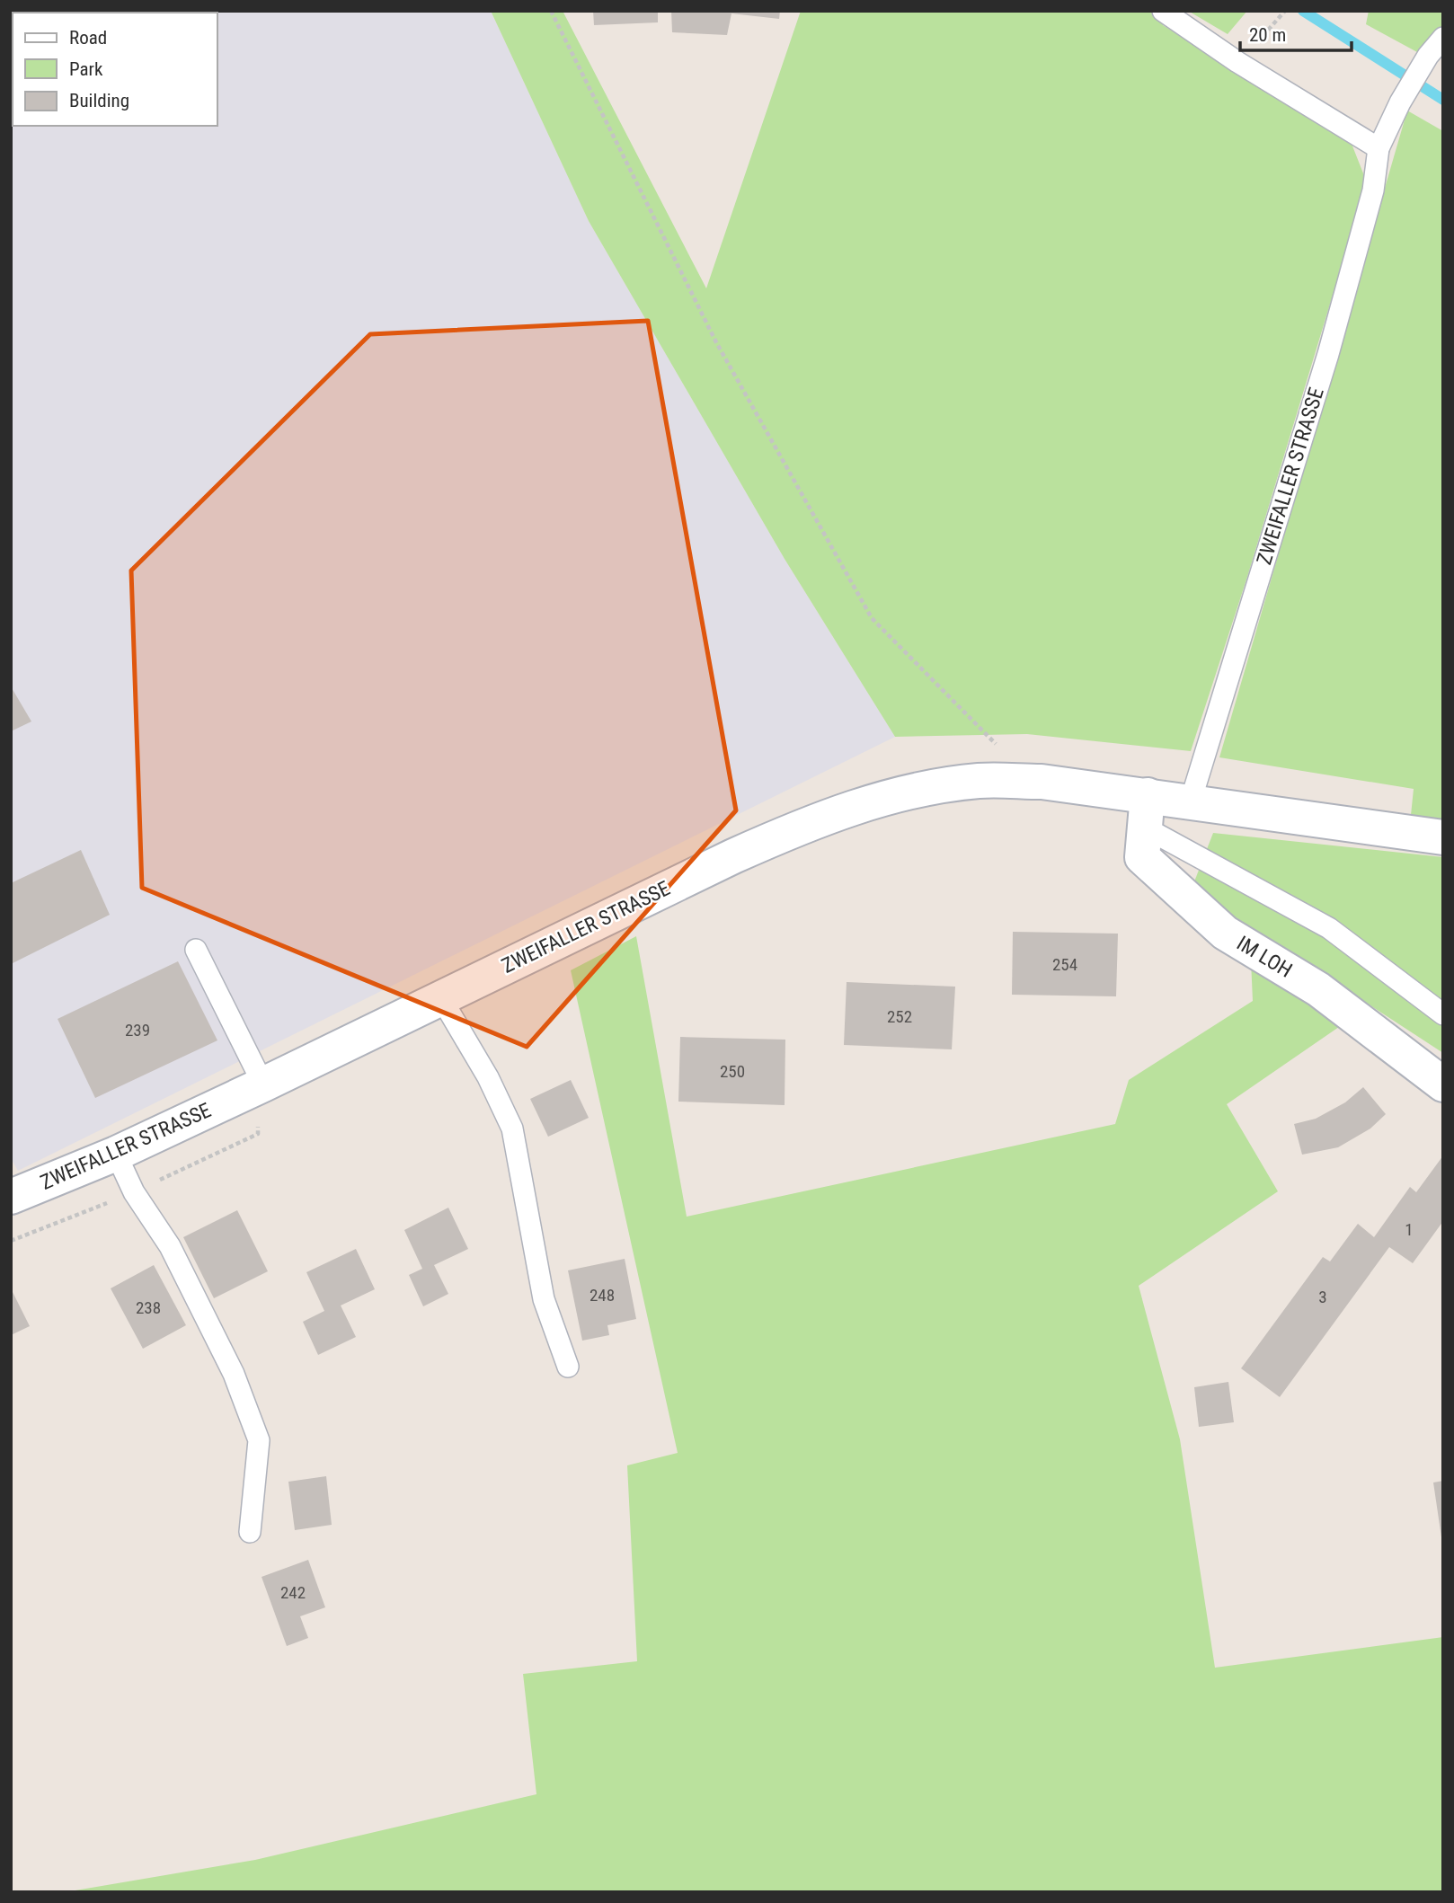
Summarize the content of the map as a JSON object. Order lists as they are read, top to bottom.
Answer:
{
  "streets": {
    "main road": ["ZWEIFALLER STRASSE", "IM LOH"]
  },
  "crossings": [
    ["ZWEIFALLER STRASSE", "IM LOH"]
  ],
  "house_numbers": [
    "254",
    "252",
    "239",
    "250",
    "1",
    "248",
    "3",
    "238",
    "242"
  ],
  "legend": ["Road", "Park", "Building"],
  "scale_bar": "20 m"
}
